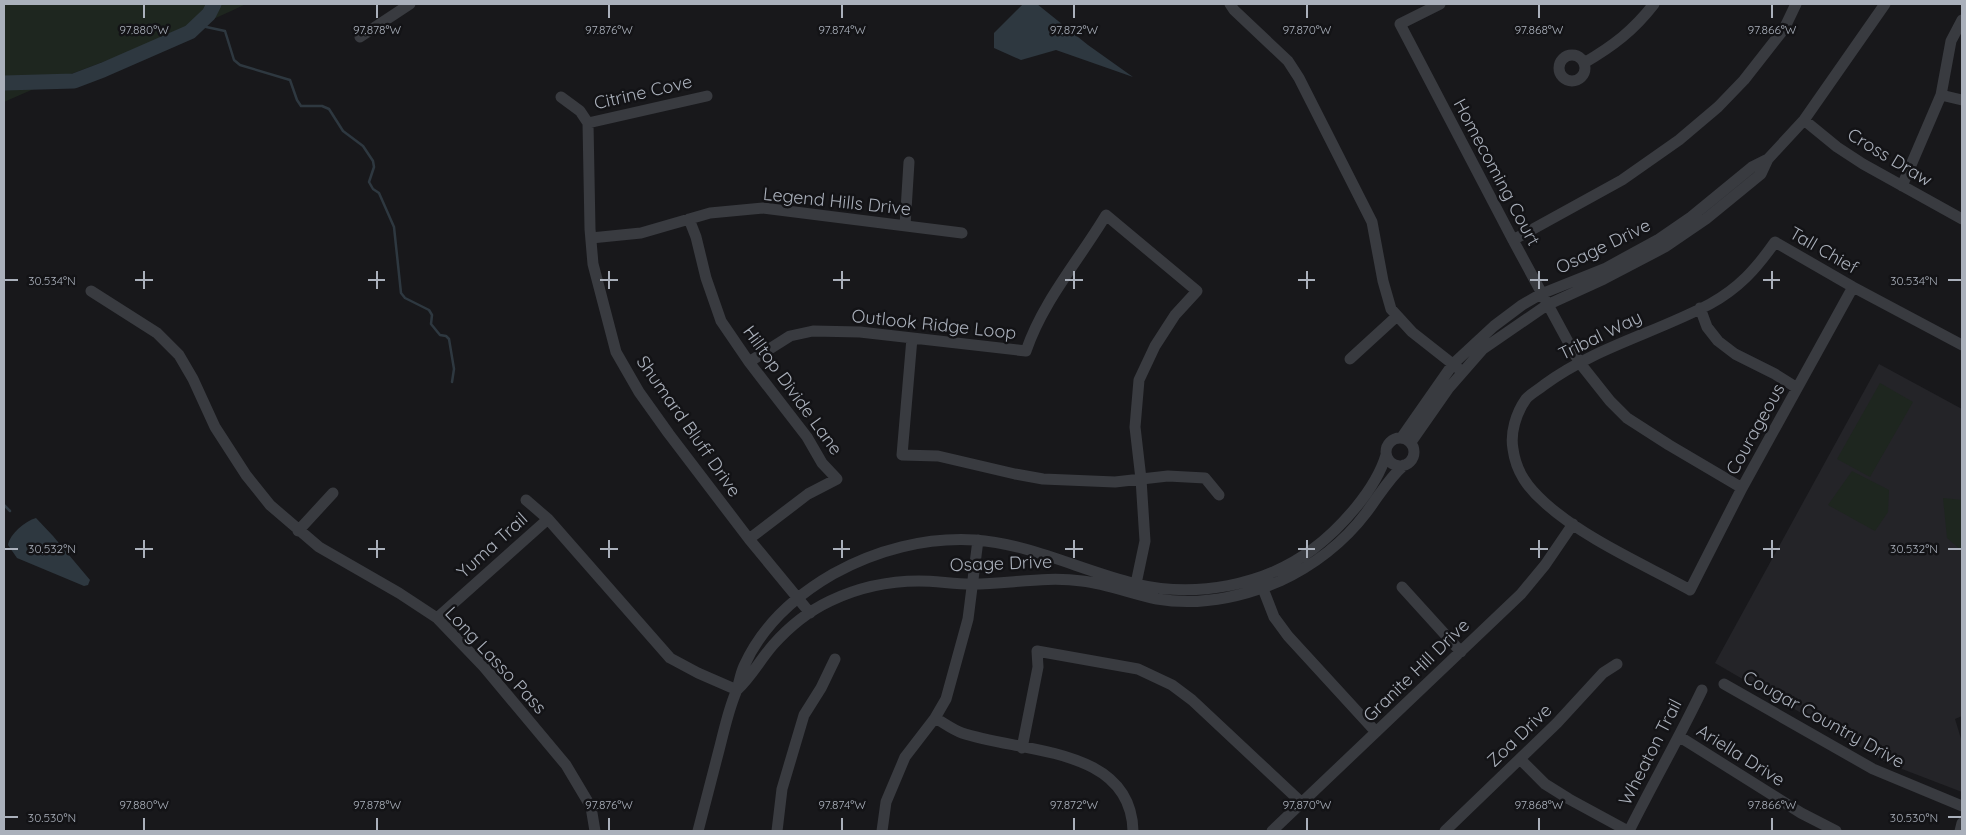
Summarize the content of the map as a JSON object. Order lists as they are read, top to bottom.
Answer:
{
  "streets": {
    "street": [
      "Citrine Cove",
      "Cross Draw",
      "Homecoming Court",
      "Legend Hills Drive",
      "Osage Drive",
      "Tall Chief",
      "Outlook Ridge Loop",
      "Tribal Way",
      "Hilltop Divide Lane",
      "Shumard Bluff Drive",
      "Courageous",
      "Yuma Trail",
      "Long Lasso Pass",
      "Granite Hill Drive",
      "Cougar Country Drive",
      "Zoa Drive",
      "Wheaton Trail",
      "Ariella Drive"
    ]
  },
  "crossings": [
    ["Citrine Cove", "Shumard Bluff Drive"],
    ["Cross Draw", "Osage Drive"],
    ["Homecoming Court", "Osage Drive"],
    ["Homecoming Court", "Tribal Way"],
    ["Homecoming Court", "Courageous"],
    ["Legend Hills Drive", "Hilltop Divide Lane"],
    ["Legend Hills Drive", "Shumard Bluff Drive"],
    ["Osage Drive", "Shumard Bluff Drive"],
    ["Tall Chief", "Tribal Way"],
    ["Tall Chief", "Courageous"],
    ["Outlook Ridge Loop", "Hilltop Divide Lane"],
    ["Tribal Way", "Courageous"],
    ["Tribal Way", "Granite Hill Drive"],
    ["Hilltop Divide Lane", "Shumard Bluff Drive"],
    ["Yuma Trail", "Long Lasso Pass"],
    ["Wheaton Trail", "Ariella Drive"]
  ],
  "coordinates": [
    "97.880°W",
    "97.878°W",
    "97.876°W",
    "97.874°W",
    "97.872°W",
    "97.870°W",
    "97.868°W",
    "97.866°W",
    "30.534°N",
    "30.532°N",
    "30.530°N"
  ]
}
